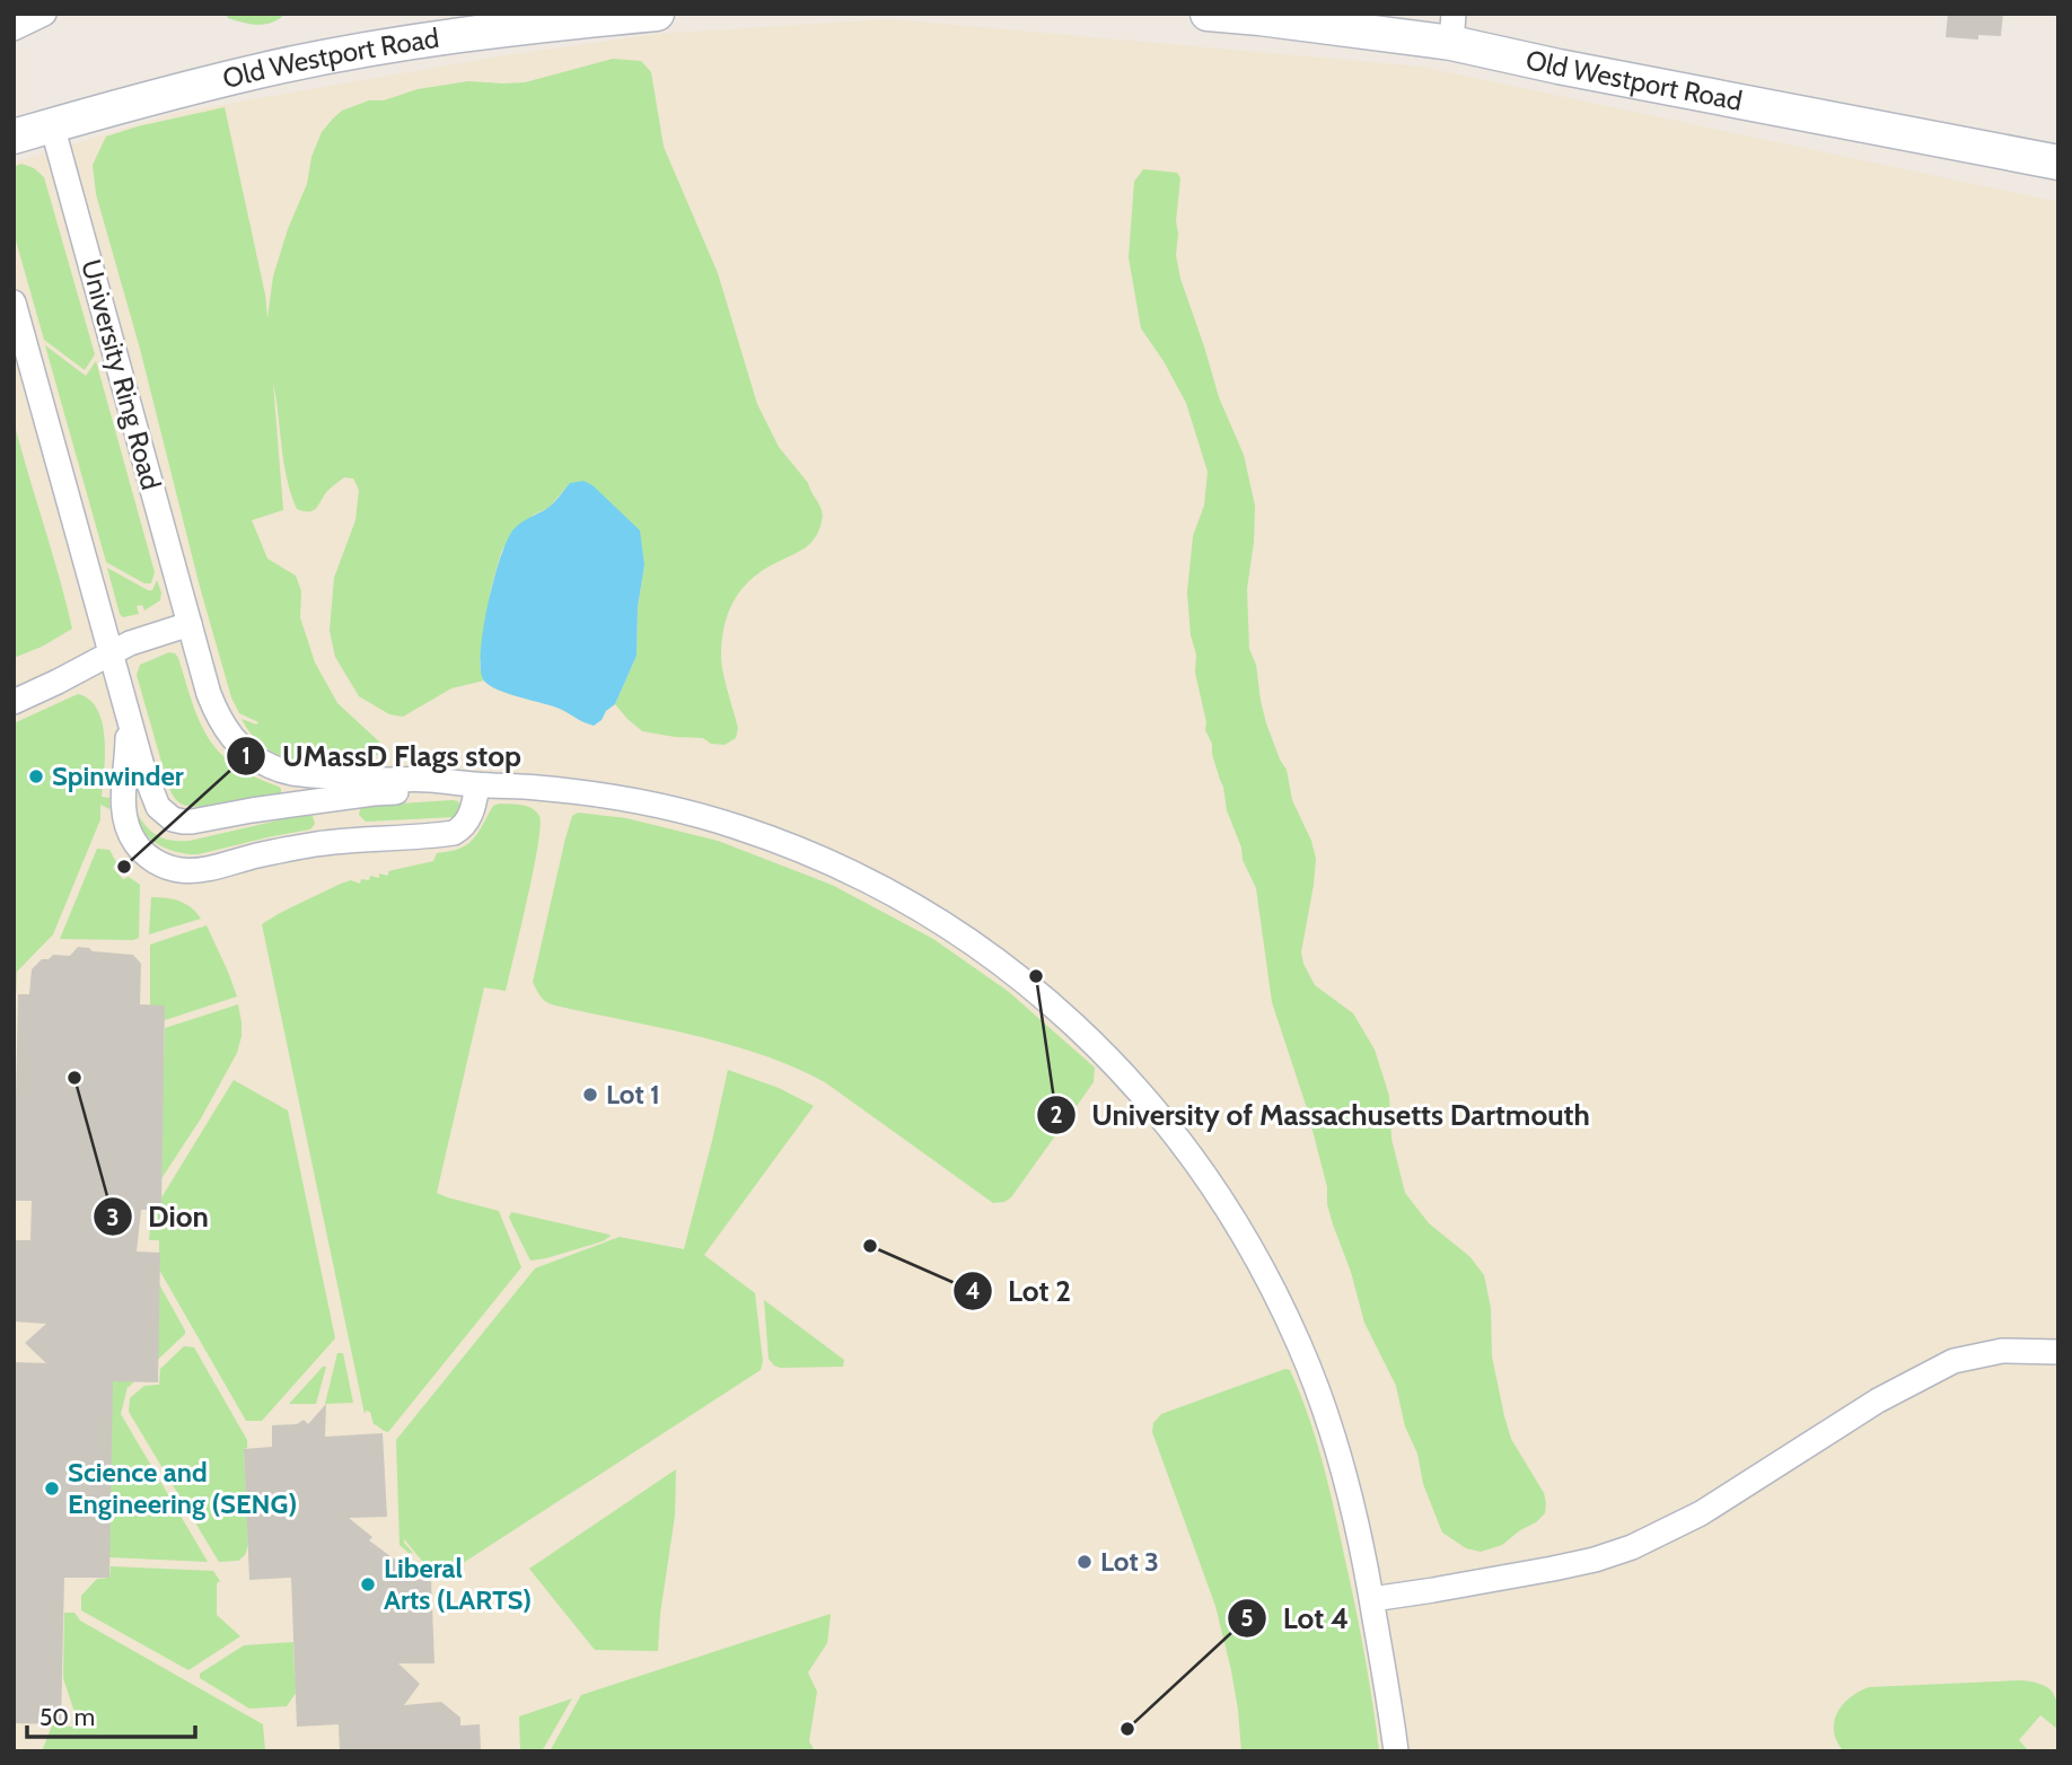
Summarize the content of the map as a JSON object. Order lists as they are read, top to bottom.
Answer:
{
  "streets": {
    "main road": ["Old Westport Road"],
    "street": ["University Ring Road"]
  },
  "crossings": [
    ["Old Westport Road", "University Ring Road"]
  ],
  "places": [
    "Spinwinder",
    "UMassD Flags stop",
    "University of Massachusetts Dartmouth",
    "Dion",
    "Lot 1",
    "Lot 2",
    "Science and Engineering (SENG)",
    "Lot 3",
    "Liberal Arts (LARTS)",
    "Lot 4"
  ],
  "scale_bar": "50 m"
}
